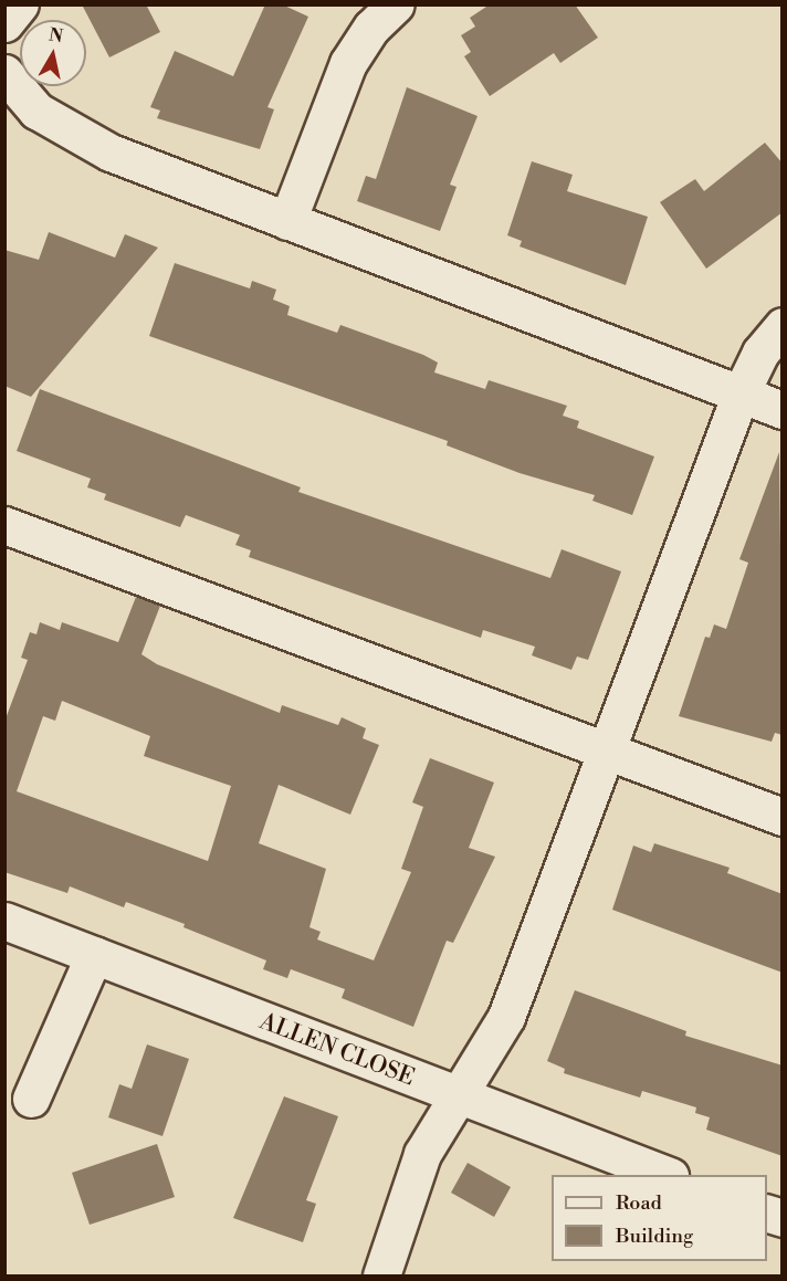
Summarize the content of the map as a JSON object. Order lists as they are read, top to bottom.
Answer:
{
  "streets": {
    "street": ["ALLEN CLOSE"]
  },
  "legend": ["Road", "Building"],
  "north": "top"
}
